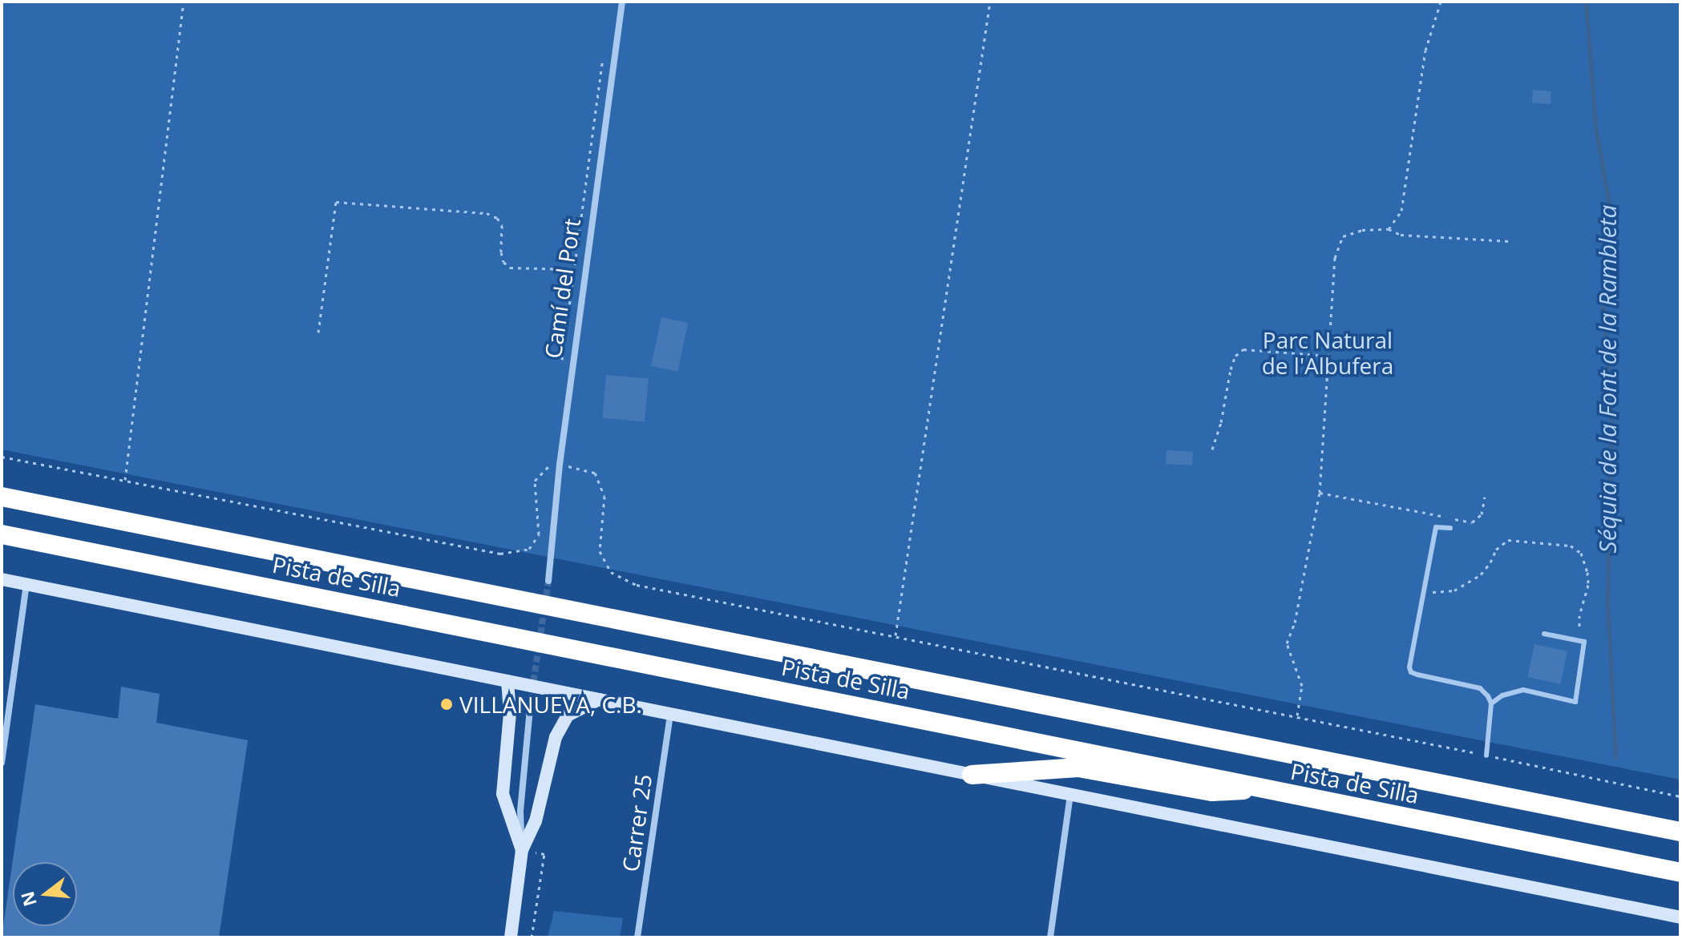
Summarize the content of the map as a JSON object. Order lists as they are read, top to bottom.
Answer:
{
  "streets": {
    "highway": ["Pista de Silla"],
    "street": ["Camí del Port", "Carrer 25"]
  },
  "water": ["Séquia de la Font de la Rambleta"],
  "parks": ["Parc Natural de l'Albufera"],
  "places": ["VILLANUEVA, C.B."],
  "north": "left"
}
